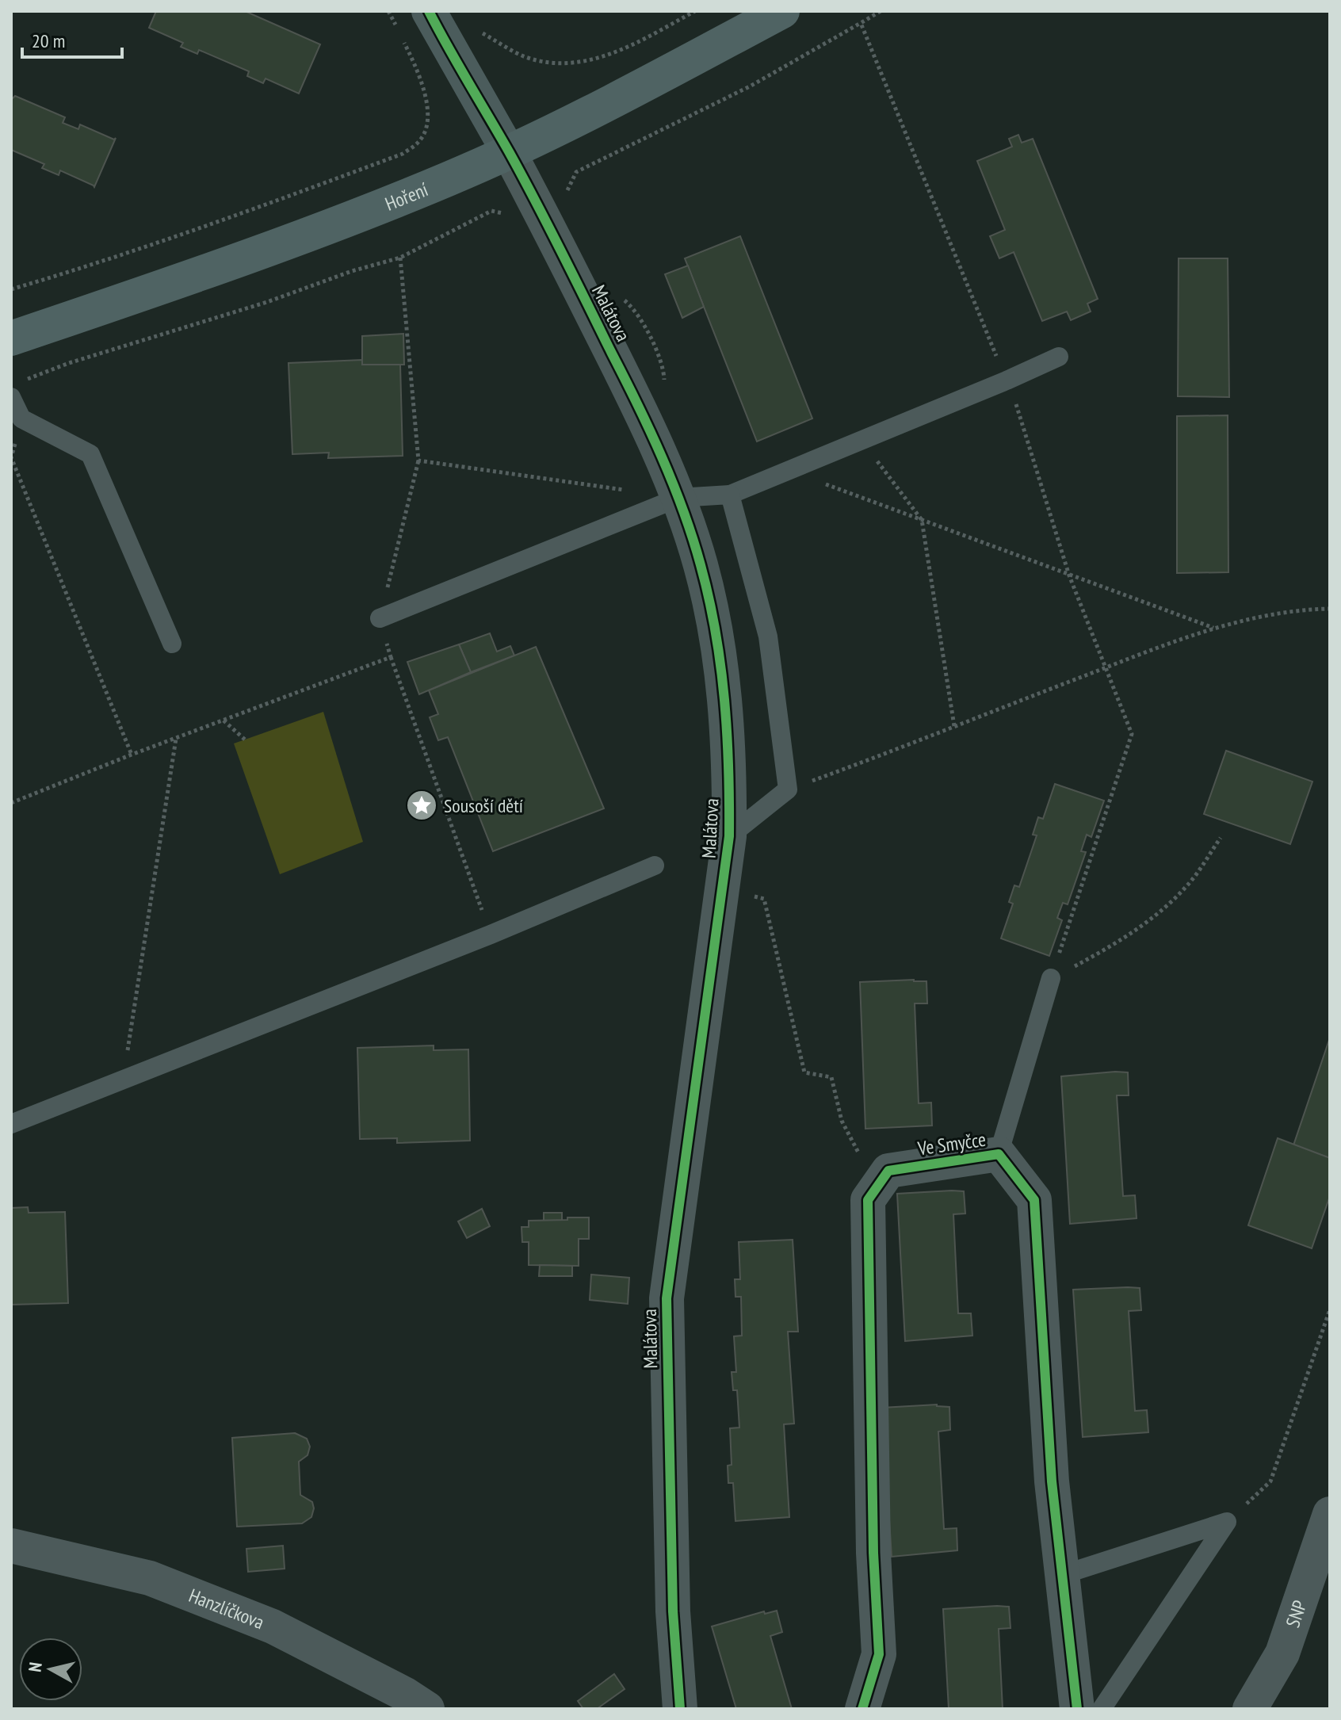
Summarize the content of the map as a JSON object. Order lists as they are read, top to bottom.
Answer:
{
  "streets": {
    "main road": ["Hoření"],
    "street": [
      "Malátova",
      "Ve Smyčce",
      "Hanzlíčkova",
      "SNP"
    ]
  },
  "crossings": [
    ["Hoření", "Malátova"]
  ],
  "places": {
    "place": ["Sousoší dětí"]
  },
  "scale_bar": "20 m",
  "north": "left"
}
